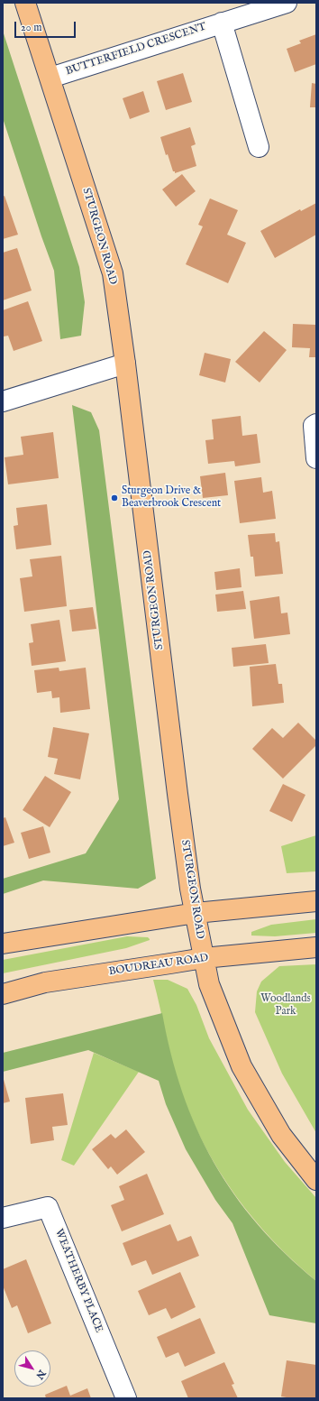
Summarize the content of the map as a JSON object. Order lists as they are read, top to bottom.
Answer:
{
  "streets": {
    "main road": ["STURGEON ROAD", "BOUDREAU ROAD"],
    "street": ["BUTTERFIELD CRESCENT", "WEATHERBY PLACE"]
  },
  "crossings": [
    ["BUTTERFIELD CRESCENT", "STURGEON ROAD"],
    ["STURGEON ROAD", "BOUDREAU ROAD"]
  ],
  "parks": ["Woodlands Park"],
  "places": ["Sturgeon Drive & Beaverbrook Crescent"],
  "scale_bar": "20 m",
  "north": "bottom right"
}
